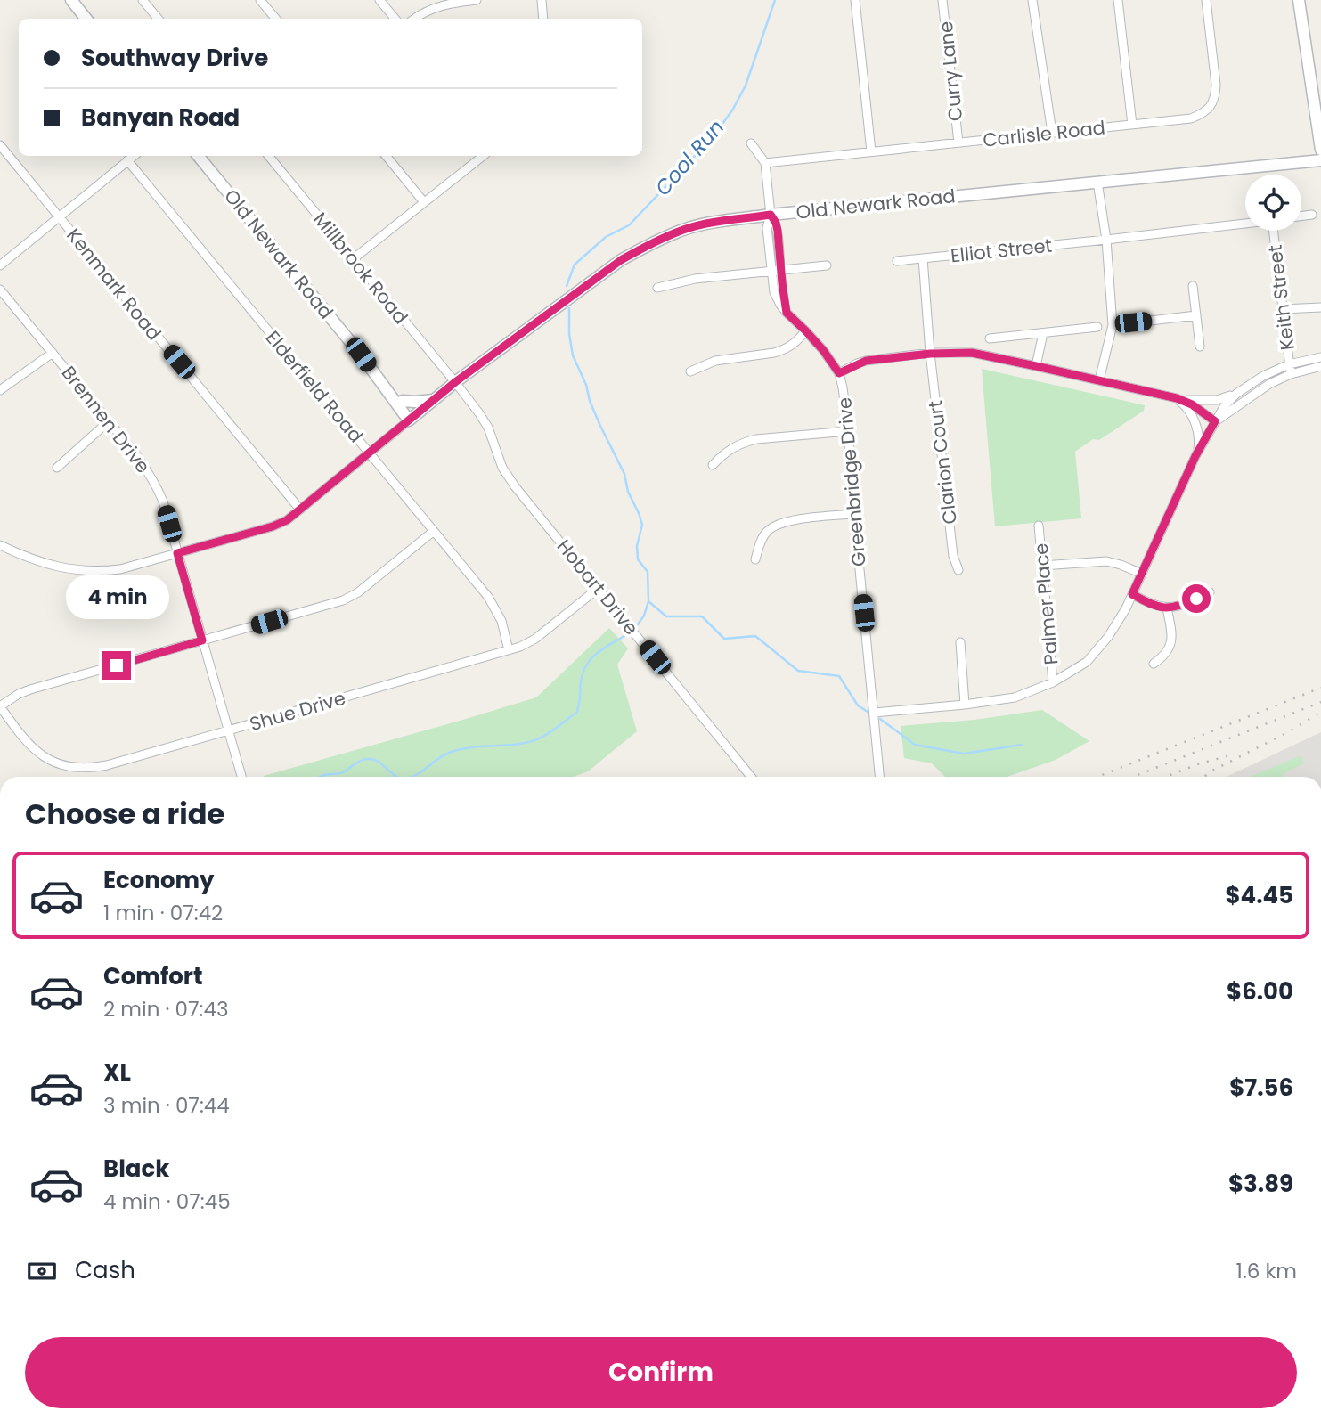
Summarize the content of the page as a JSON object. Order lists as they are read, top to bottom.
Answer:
{
  "streets": {
    "street": [
      "Curry Lane",
      "Carlisle Road",
      "Old Newark Road",
      "Elliot Street",
      "Millbrook Road",
      "Kenmark Road",
      "Keith Street",
      "Elderfield Road",
      "Brennen Drive",
      "Clarion Court",
      "Greenbridge Drive",
      "Hobart Drive",
      "Palmer Place",
      "Shue Drive"
    ]
  },
  "crossings": [
    ["Curry Lane", "Carlisle Road"],
    ["Carlisle Road", "Greenbridge Drive"],
    ["Old Newark Road", "Millbrook Road"],
    ["Old Newark Road", "Greenbridge Drive"],
    ["Old Newark Road", "Hobart Drive"],
    ["Elliot Street", "Clarion Court"],
    ["Millbrook Road", "Hobart Drive"],
    ["Elderfield Road", "Shue Drive"],
    ["Brennen Drive", "Shue Drive"],
    ["Hobart Drive", "Shue Drive"]
  ],
  "water": ["Cool Run"],
  "page": {
    "banner": ["Southway Drive", "Banyan Road"],
    "bubble": "4 min",
    "heading": "Choose a ride",
    "list": [
      {
        "name": "Economy",
        "note": "1 min · 07:42",
        "value": "$4.45"
      },
      {
        "name": "Comfort",
        "note": "2 min · 07:43",
        "value": "$6.00"
      },
      {
        "name": "XL",
        "note": "3 min · 07:44",
        "value": "$7.56"
      },
      {
        "name": "Black",
        "note": "4 min · 07:45",
        "value": "$3.89"
      }
    ],
    "pay": ["Cash", "1.6 km"],
    "buttons": "Confirm"
  }
}
